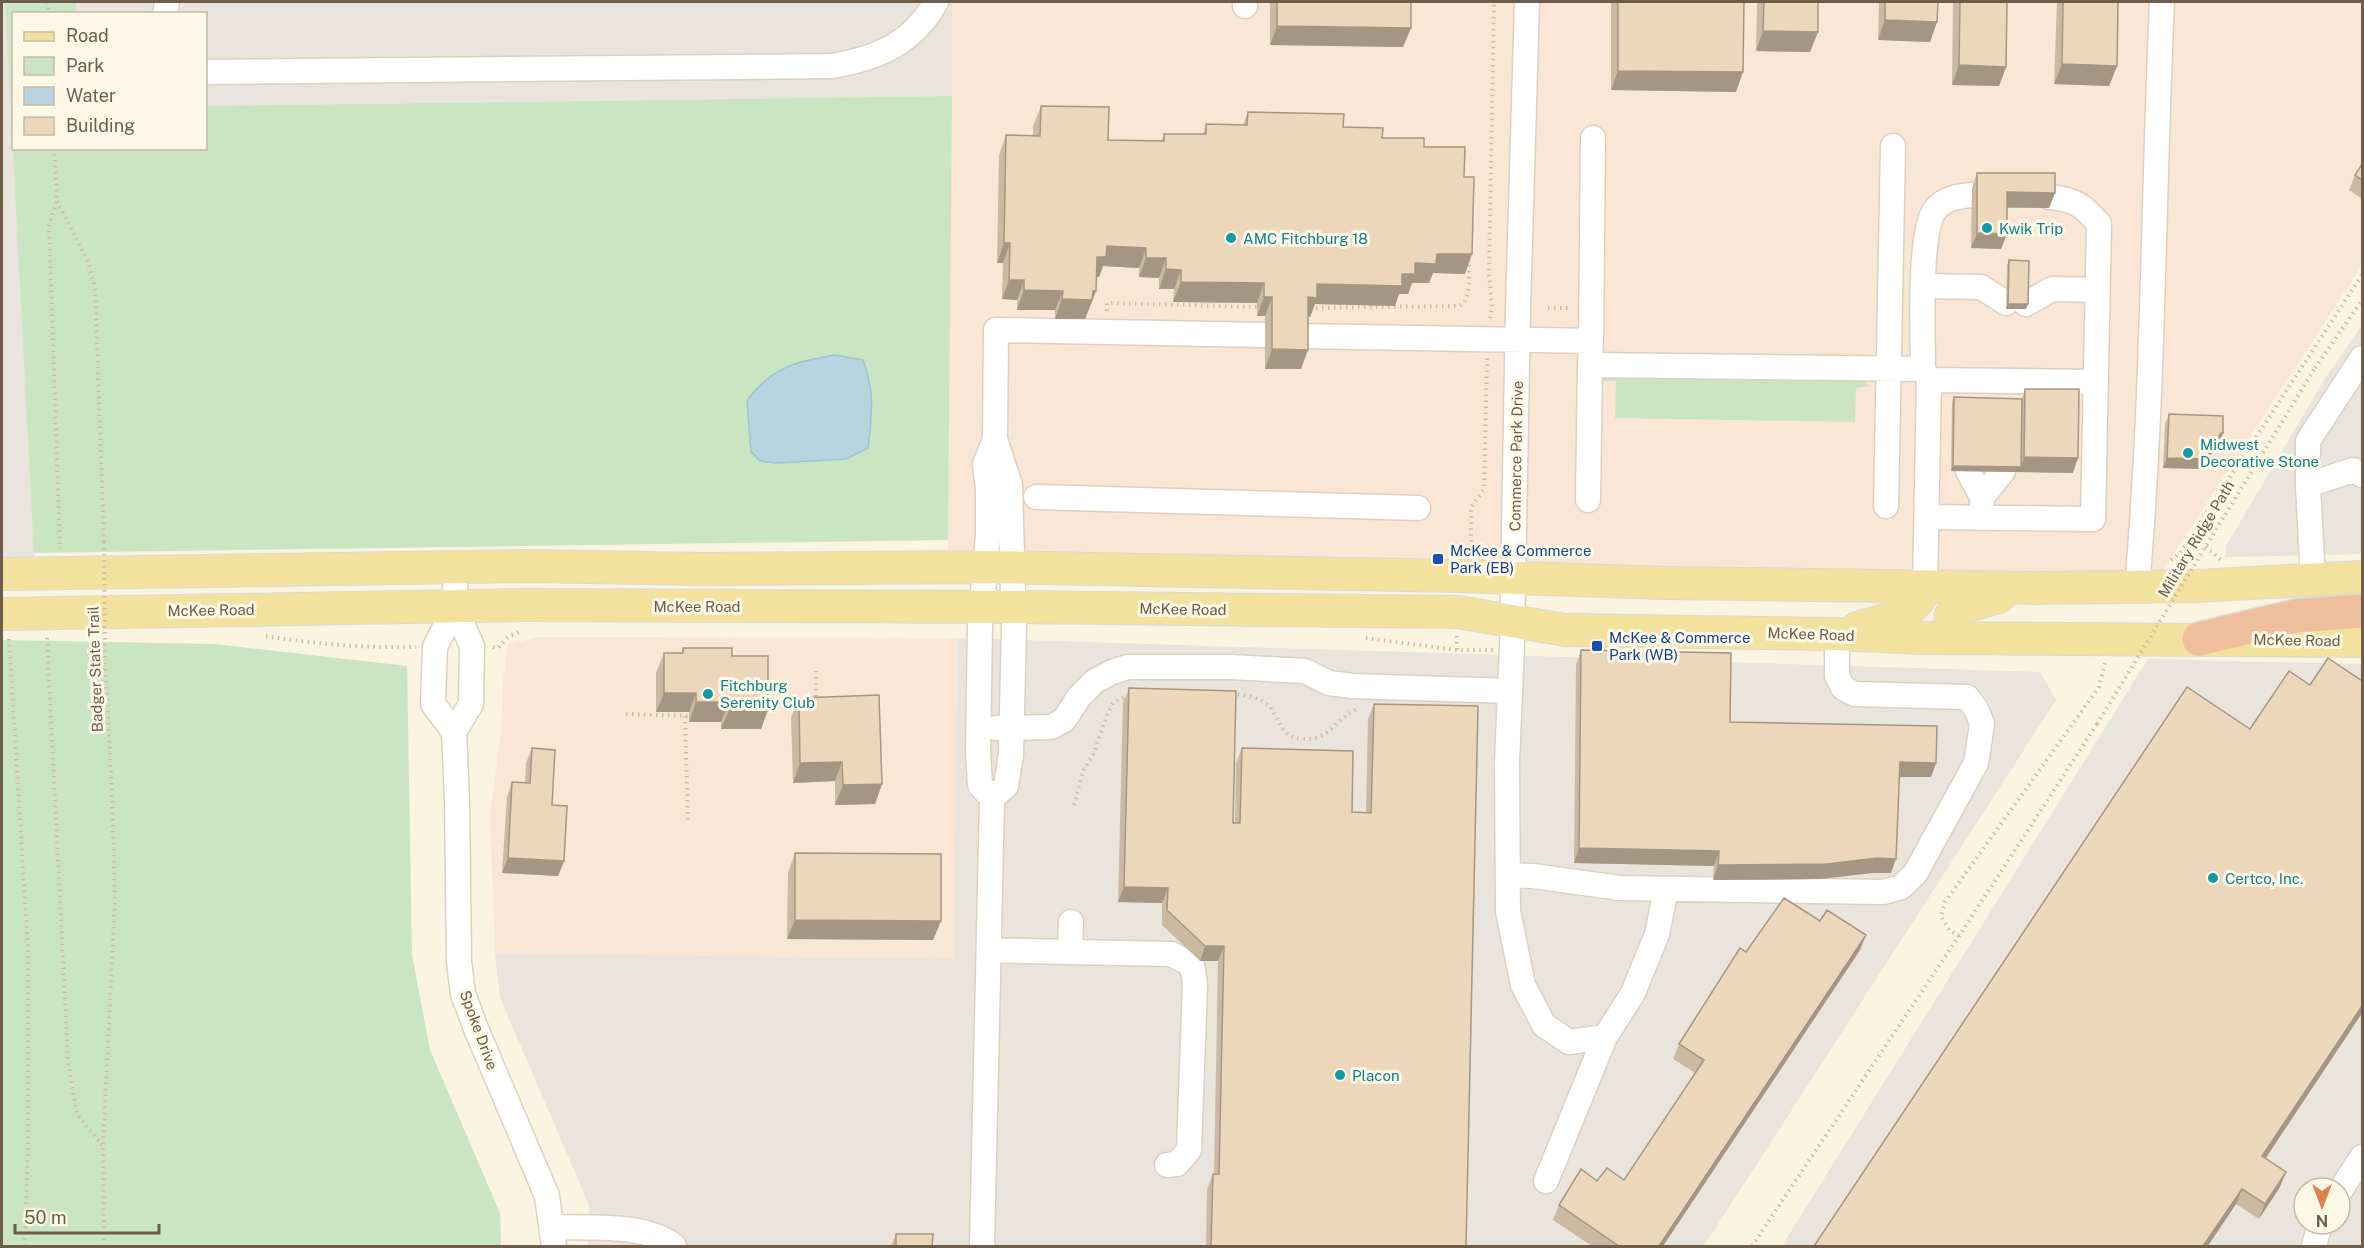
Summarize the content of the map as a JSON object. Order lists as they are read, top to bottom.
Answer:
{
  "streets": {
    "main road": ["McKee Road"],
    "street": ["Commerce Park Drive", "Spoke Drive"],
    "path": ["Military Ridge Path", "Badger State Trail"]
  },
  "crossings": [
    ["Commerce Park Drive", "McKee Road"]
  ],
  "places": {
    "other": [
      "Kwik Trip",
      "AMC Fitchburg 18",
      "Midwest Decorative Stone",
      "Fitchburg Serenity Club",
      "Certco, Inc.",
      "Placon"
    ],
    "transit": ["McKee & Commerce Park (EB)", "McKee & Commerce Park (WB)"]
  },
  "legend": [
    "Road",
    "Park",
    "Water",
    "Building"
  ],
  "scale_bar": "50 m",
  "north": "bottom"
}
